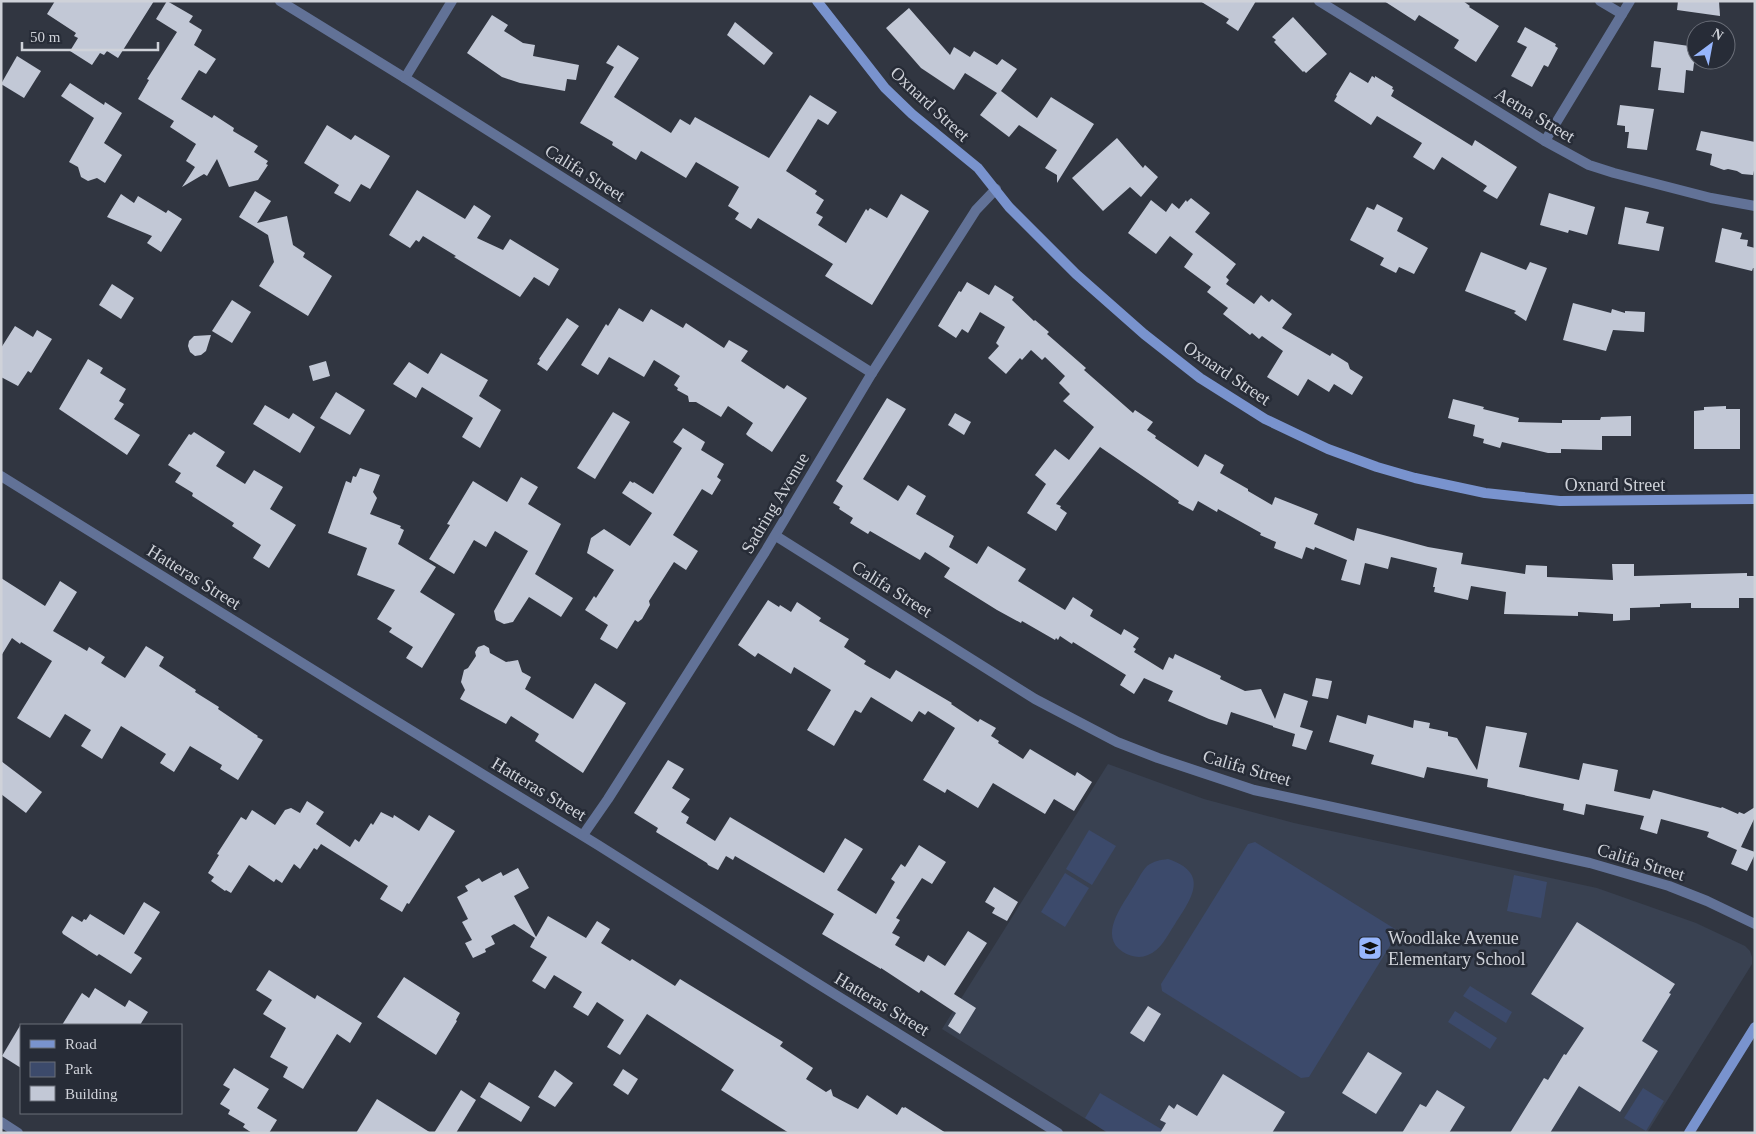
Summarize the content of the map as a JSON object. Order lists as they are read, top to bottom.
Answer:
{
  "streets": {
    "street": [
      "Oxnard Street",
      "Aetna Street",
      "Califa Street",
      "Sadring Avenue",
      "Hatteras Street"
    ]
  },
  "crossings": [
    ["Oxnard Street", "Sadring Avenue"],
    ["Califa Street", "Sadring Avenue"],
    ["Sadring Avenue", "Hatteras Street"]
  ],
  "places": {
    "school or university": ["Woodlake Avenue Elementary School"]
  },
  "legend": ["Road", "Park", "Building"],
  "scale_bar": "50 m",
  "north": "top right"
}
